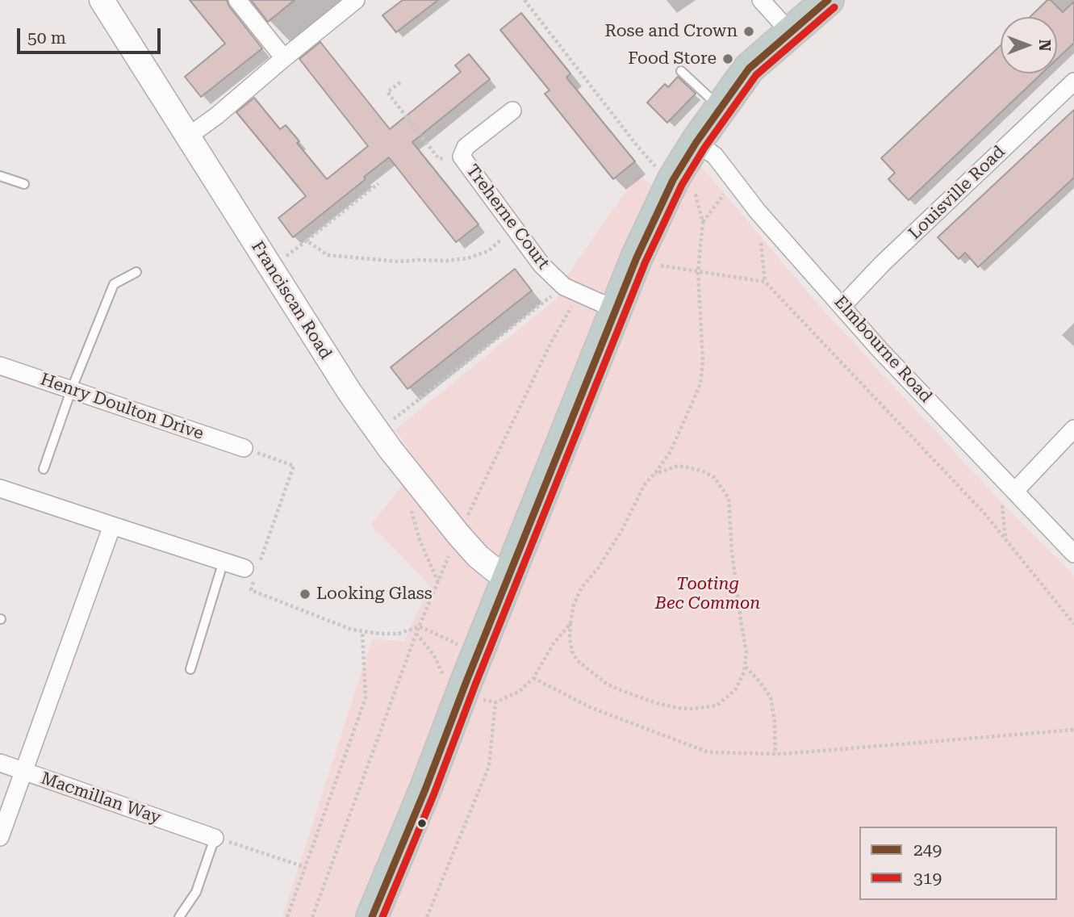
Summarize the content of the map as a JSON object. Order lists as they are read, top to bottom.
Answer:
{
  "streets": {
    "street": [
      "Louisville Road",
      "Treherne Court",
      "Franciscan Road",
      "Elmbourne Road",
      "Henry Doulton Drive",
      "Macmillan Way"
    ]
  },
  "crossings": [
    ["Louisville Road", "Elmbourne Road"]
  ],
  "parks": ["Tooting Bec Common"],
  "places": ["Rose and Crown", "Food Store", "Looking Glass"],
  "lines": ["transit line 249", "transit line 319"],
  "legend": ["249", "319"],
  "scale_bar": "50 m",
  "north": "right"
}
